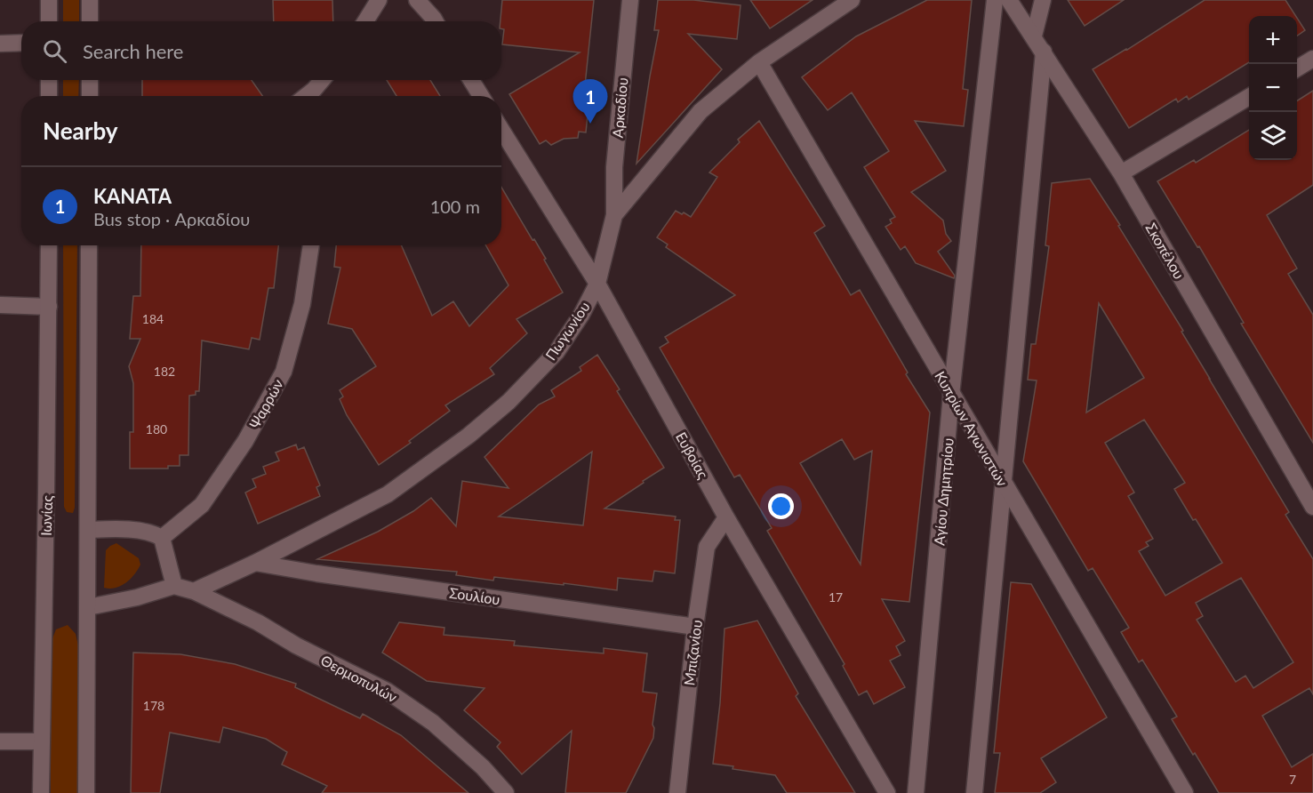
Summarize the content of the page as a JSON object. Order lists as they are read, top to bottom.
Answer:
{
  "streets": {
    "street": [
      "Αρκαδίου",
      "Σκοπέλου",
      "Πωγωνίου",
      "Ψαρρών",
      "Κυπρίων Αγωνιστών",
      "Ευβοίας",
      "Αγίου Δημητρίου",
      "Ιωνίας",
      "Σουλίου",
      "Μπιζανίου",
      "Θερμοπυλών"
    ]
  },
  "crossings": [
    ["Αρκαδίου", "Πωγωνίου"],
    ["Πωγωνίου", "Κυπρίων Αγωνιστών"],
    ["Πωγωνίου", "Ευβοίας"],
    ["Πωγωνίου", "Σουλίου"],
    ["Πωγωνίου", "Θερμοπυλών"],
    ["Κυπρίων Αγωνιστών", "Αγίου Δημητρίου"],
    ["Ευβοίας", "Μπιζανίου"],
    ["Σουλίου", "Μπιζανίου"]
  ],
  "house_numbers": [
    "184",
    "182",
    "180",
    "17",
    "178",
    "7"
  ],
  "page": {
    "map_buttons": ["+", "−"],
    "search": "Search here",
    "pins": "1",
    "heading": "Nearby",
    "list": [
      {
        "mark": "1",
        "name": "ΚΑΝΑΤΑ",
        "note": "Bus stop · Αρκαδίου",
        "value": "100 m"
      }
    ]
  }
}
